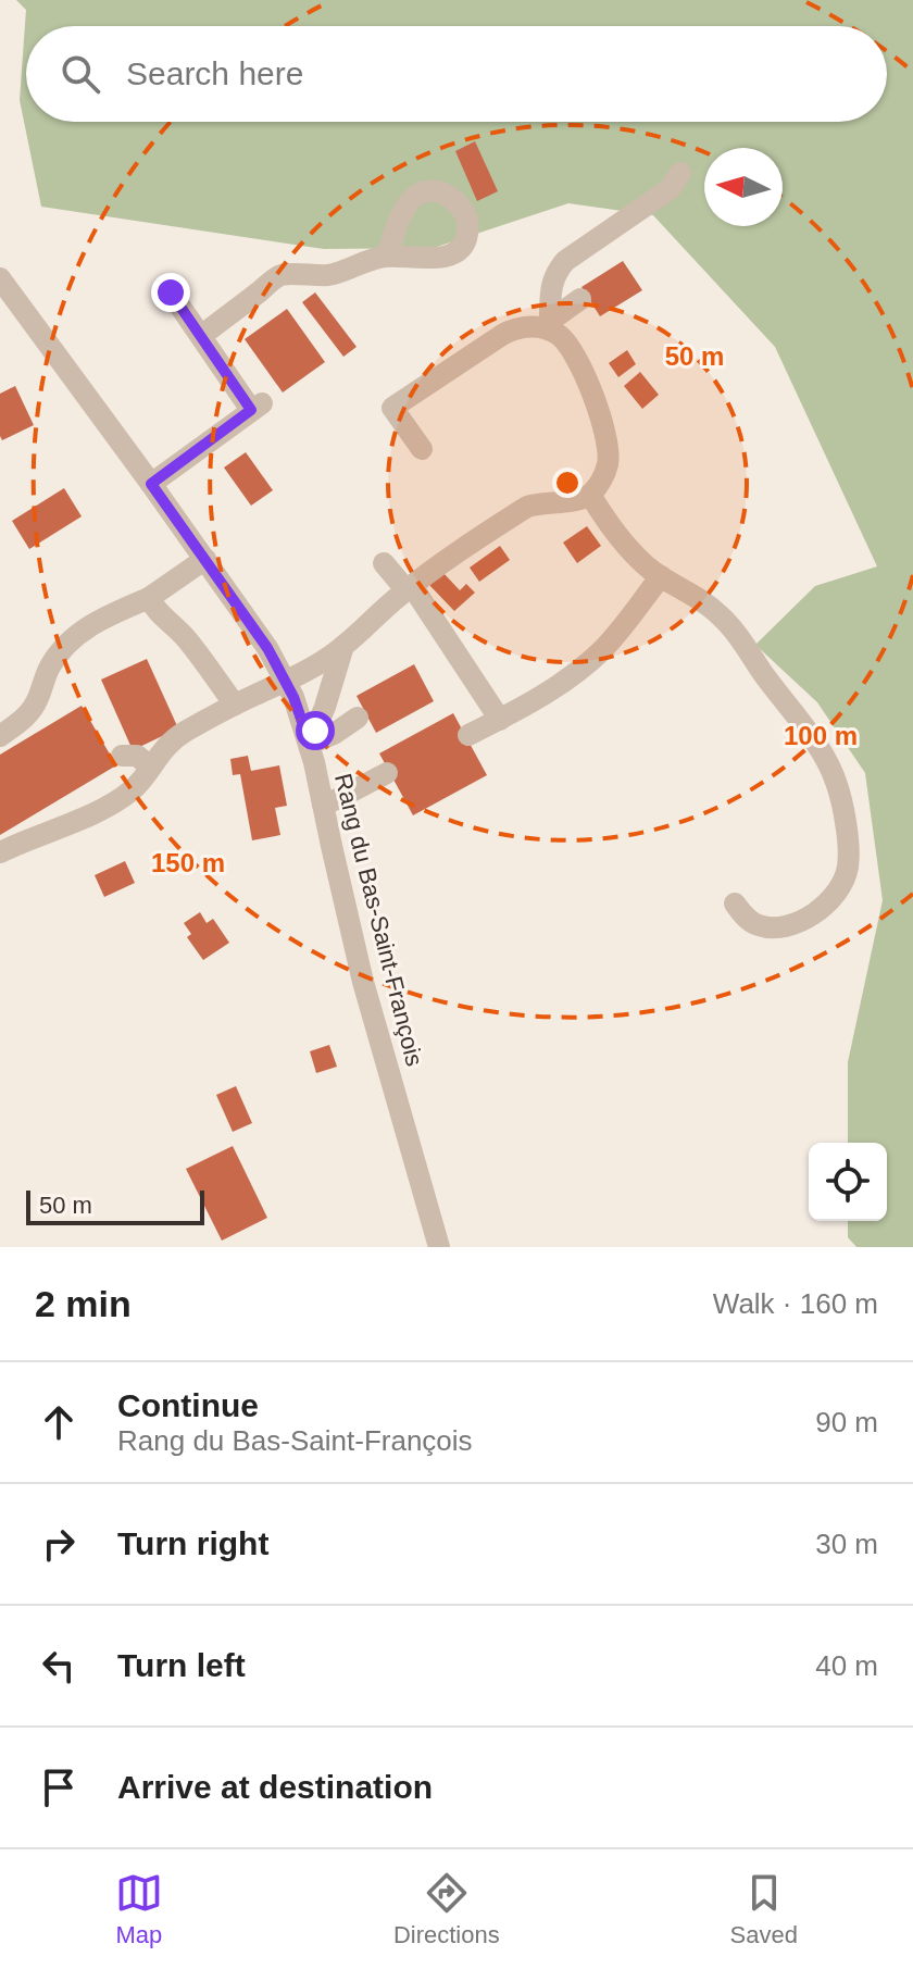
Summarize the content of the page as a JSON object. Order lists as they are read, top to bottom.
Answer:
{
  "streets": {
    "street": ["Rang du Bas-Saint-François"]
  },
  "scale_bar": "50 m",
  "north": "left",
  "page": {
    "search": "Search here",
    "scale": "50 m",
    "heading": ["2 min", "Walk · 160 m"],
    "list": [
      ["Continue", "Rang du Bas-Saint-François", "90 m"],
      ["Turn right", "30 m"],
      ["Turn left", "40 m"],
      "Arrive at destination"
    ],
    "nav": ["Map", "Directions", "Saved"]
  },
  "rings": ["50 m", "100 m", "150 m"]
}
